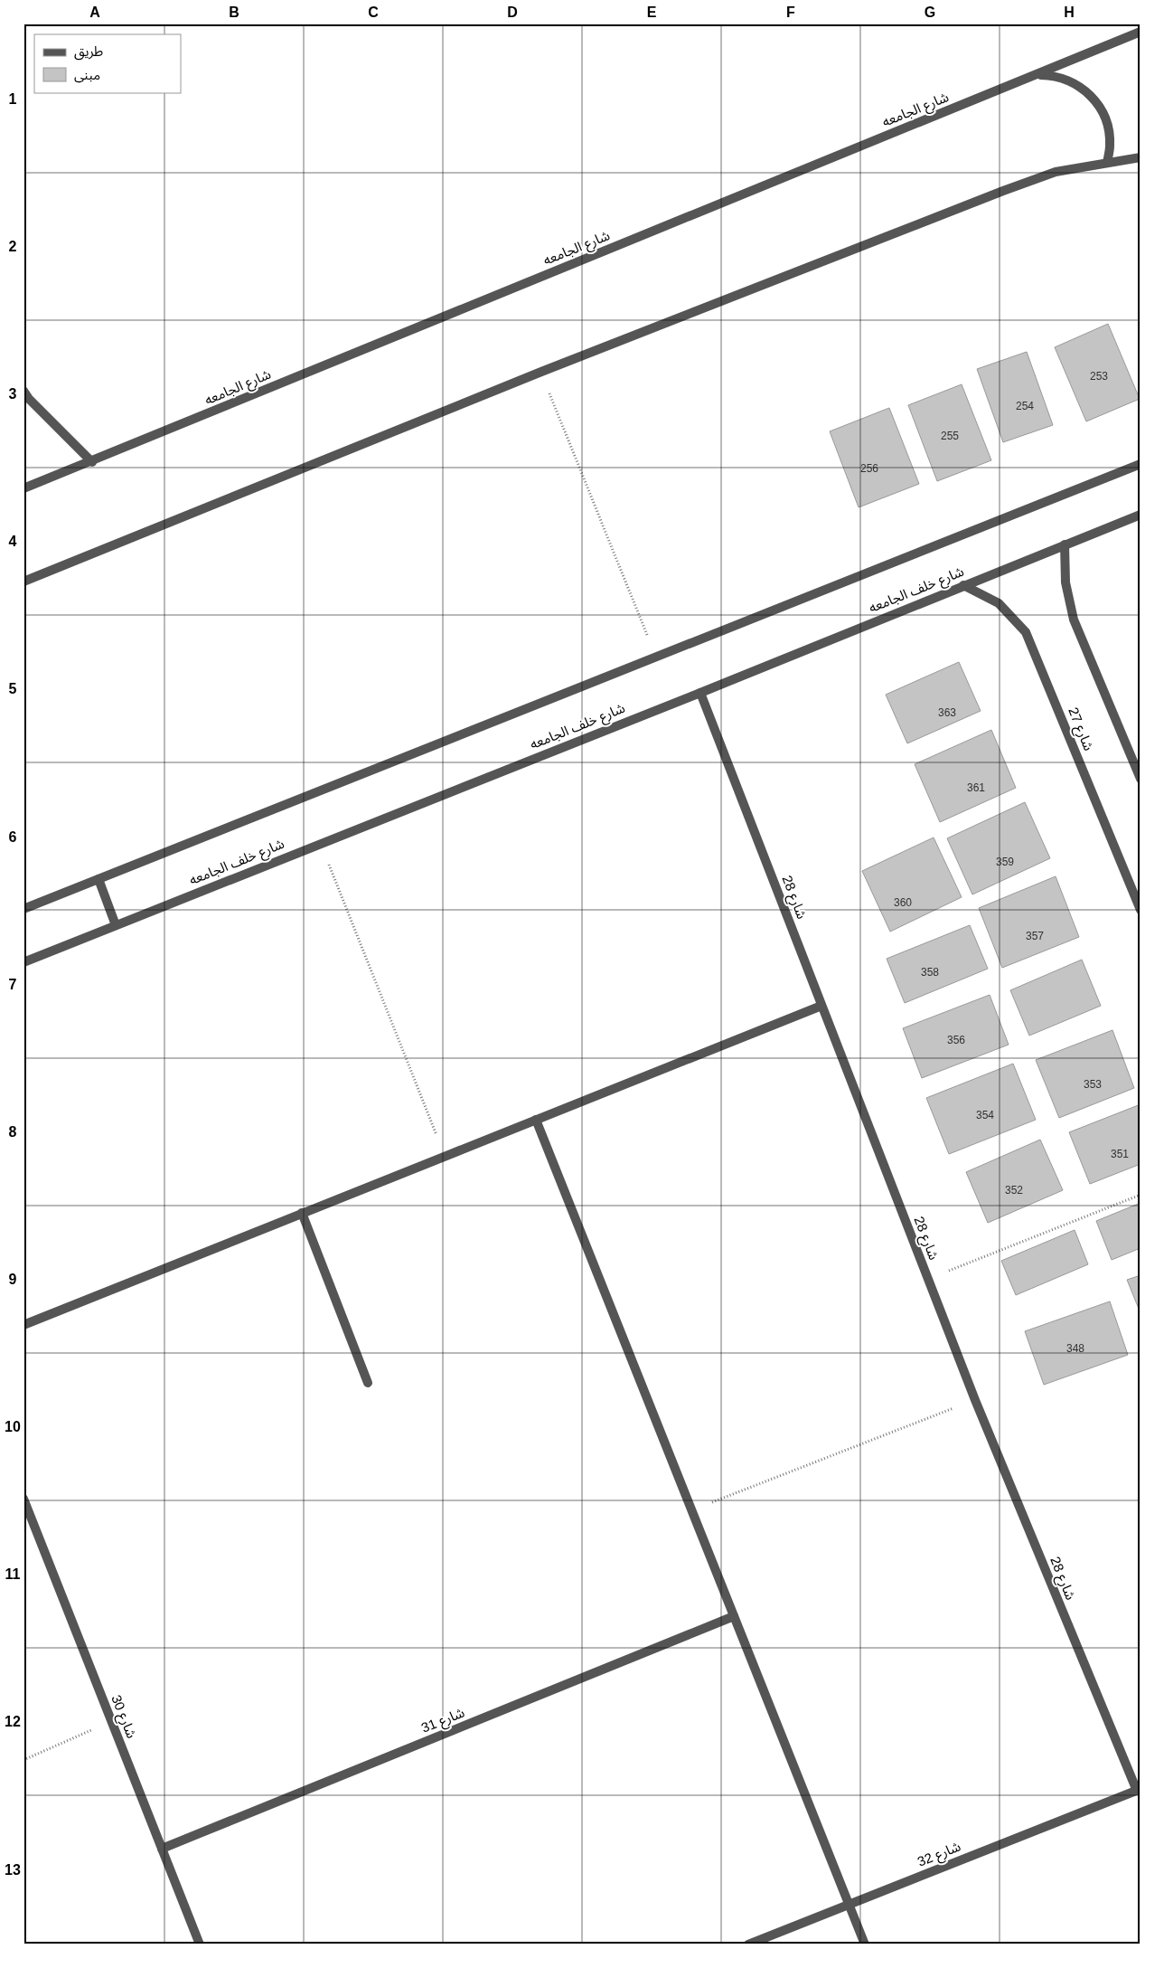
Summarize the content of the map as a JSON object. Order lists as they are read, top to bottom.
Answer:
{
  "streets": {
    "street": [
      "شارع الجامعه",
      "شارع خلف الجامعه",
      "شارع 27",
      "شارع 28",
      "شارع 30",
      "شارع 31",
      "شارع 32"
    ]
  },
  "crossings": [
    ["شارع خلف الجامعه", "شارع 27"],
    ["شارع خلف الجامعه", "شارع 28"],
    ["شارع 28", "شارع 32"],
    ["شارع 30", "شارع 31"]
  ],
  "house_numbers": [
    "253",
    "254",
    "255",
    "256",
    "363",
    "361",
    "359",
    "360",
    "357",
    "358",
    "356",
    "353",
    "354",
    "351",
    "352",
    "348"
  ],
  "legend": ["طريق", "مبنى"],
  "grid": {
    "columns": [
      "A",
      "B",
      "C",
      "D",
      "E",
      "F",
      "G",
      "H"
    ],
    "rows": [
      "1",
      "2",
      "3",
      "4",
      "5",
      "6",
      "7",
      "8",
      "9",
      "10",
      "11",
      "12",
      "13"
    ]
  }
}
